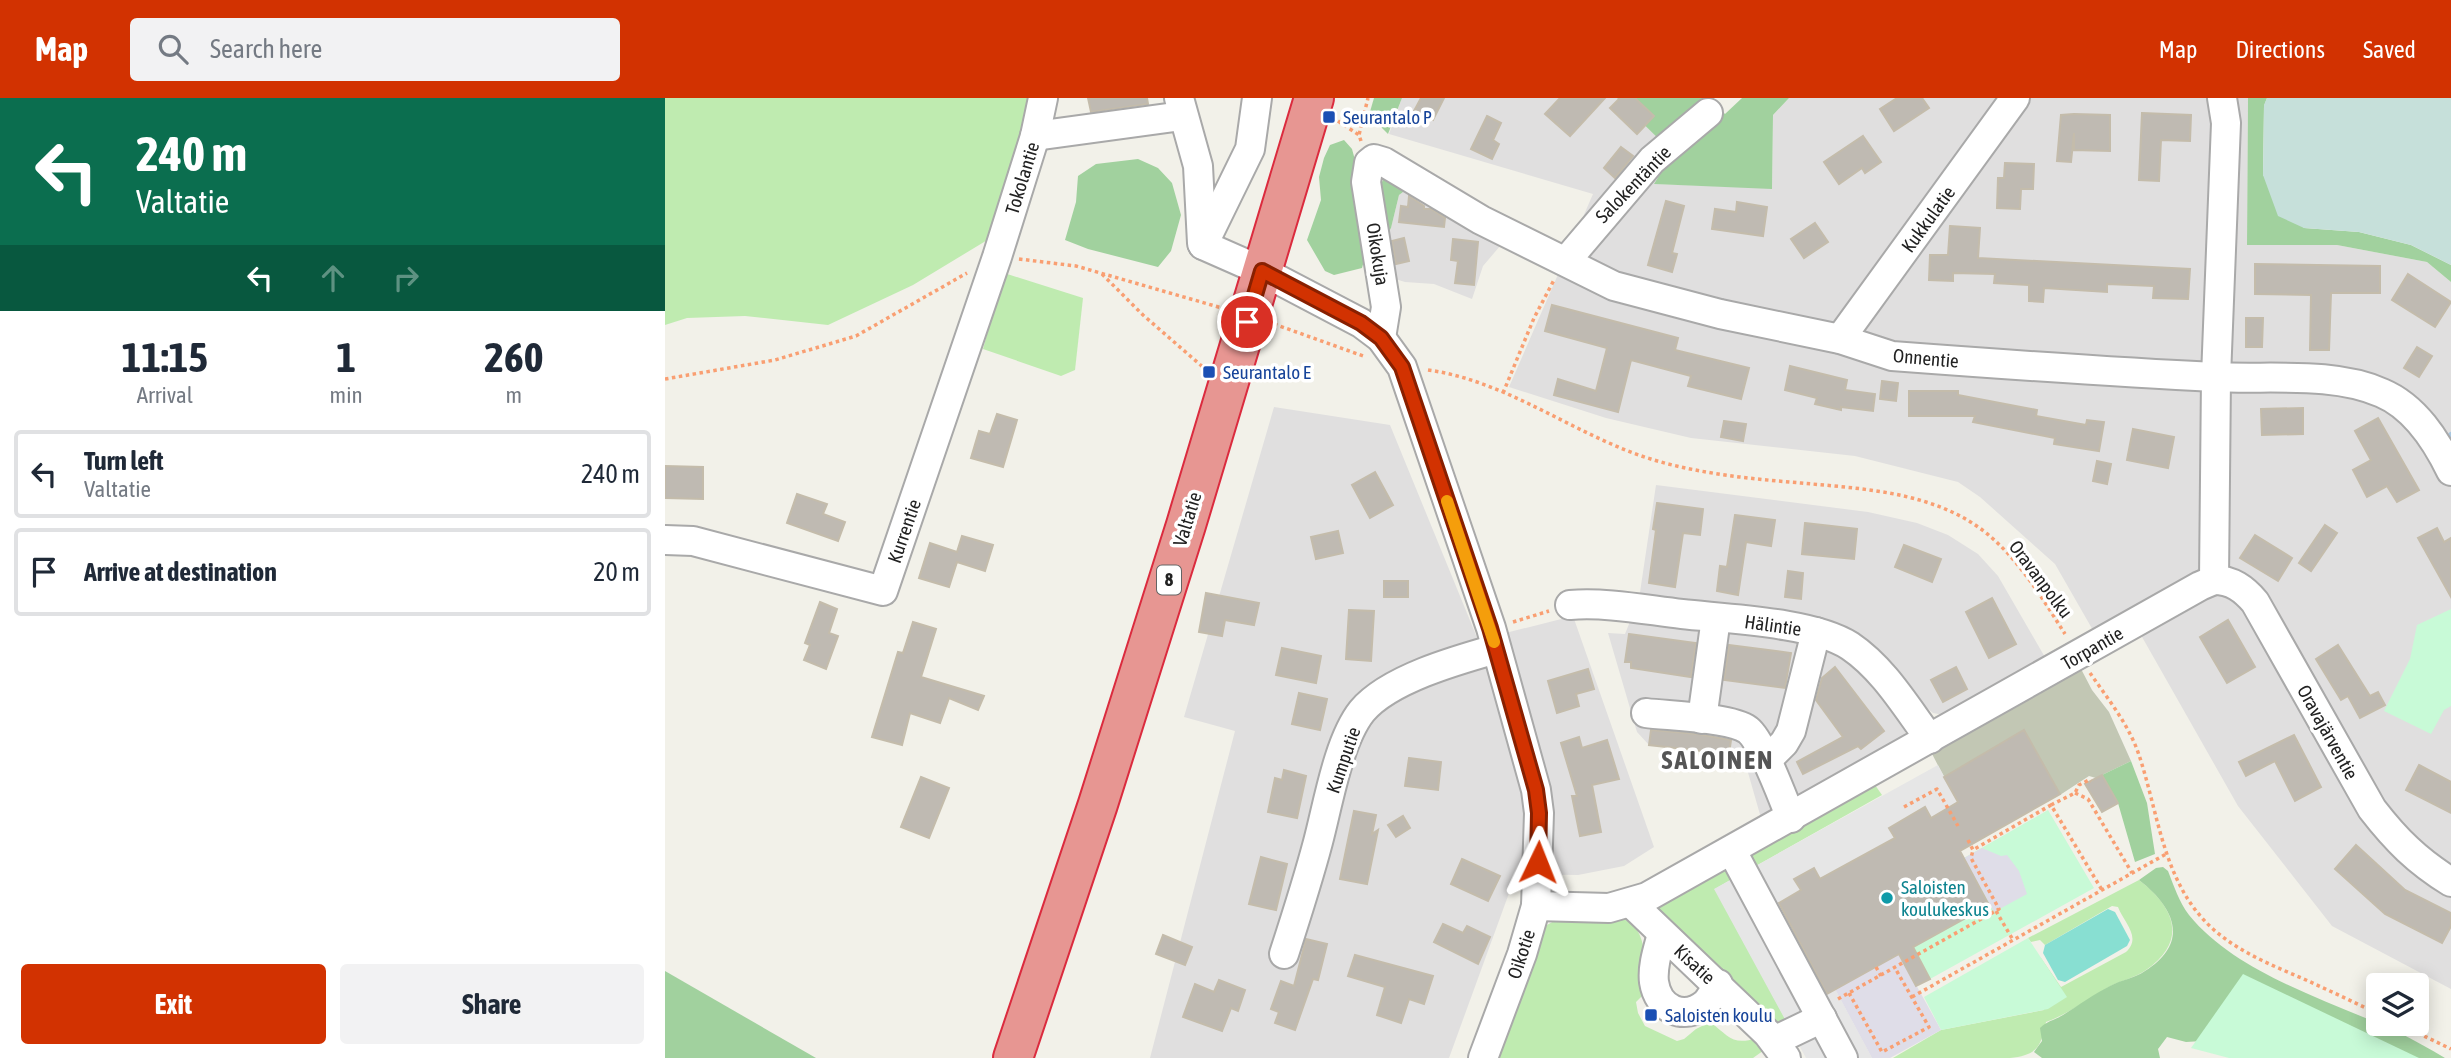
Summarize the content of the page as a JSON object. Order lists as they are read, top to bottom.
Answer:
{
  "streets": {
    "highway": ["Valtatie", "8"],
    "street": [
      "Tokolantie",
      "Salokentäntie",
      "Kukkulatie",
      "Oikokuja",
      "Onnentie",
      "Kurrentie",
      "Hälintie",
      "Torpantie",
      "Oravajärventie",
      "Kumputie",
      "Oikotie",
      "Kisatie"
    ],
    "path": ["Oravanpolku"]
  },
  "crossings": [
    ["Tokolantie", "Kurrentie"],
    ["Salokentäntie", "Onnentie"],
    ["Kukkulatie", "Onnentie"],
    ["Oikokuja", "Onnentie"],
    ["Oikokuja", "Oikotie"],
    ["Valtatie", "Oikotie"],
    ["Oravanpolku", "Torpantie"],
    ["Oravanpolku", "Oikotie"],
    ["Hälintie", "Torpantie"],
    ["Torpantie", "Oravajärventie"],
    ["Torpantie", "Oikotie"],
    ["Torpantie", "Kisatie"],
    ["Kumputie", "Oikotie"]
  ],
  "districts": ["SALOINEN"],
  "places": {
    "transit": ["Seurantalo P", "Seurantalo E", "Saloisten koulu"],
    "other": ["Saloisten koulukeskus"]
  },
  "page": {
    "header": "Map",
    "search": "Search here",
    "nav": ["Map", "Directions", "Saved"],
    "turn": ["240 m", "Valtatie"],
    "eta": [
      "11:15",
      "Arrival",
      "1",
      "min",
      "260",
      "m"
    ],
    "list": [
      {
        "name": "Turn left",
        "note": "Valtatie",
        "value": "240 m"
      },
      {
        "name": "Arrive at destination",
        "value": "20 m"
      }
    ],
    "buttons": ["Exit", "Share"]
  }
}
